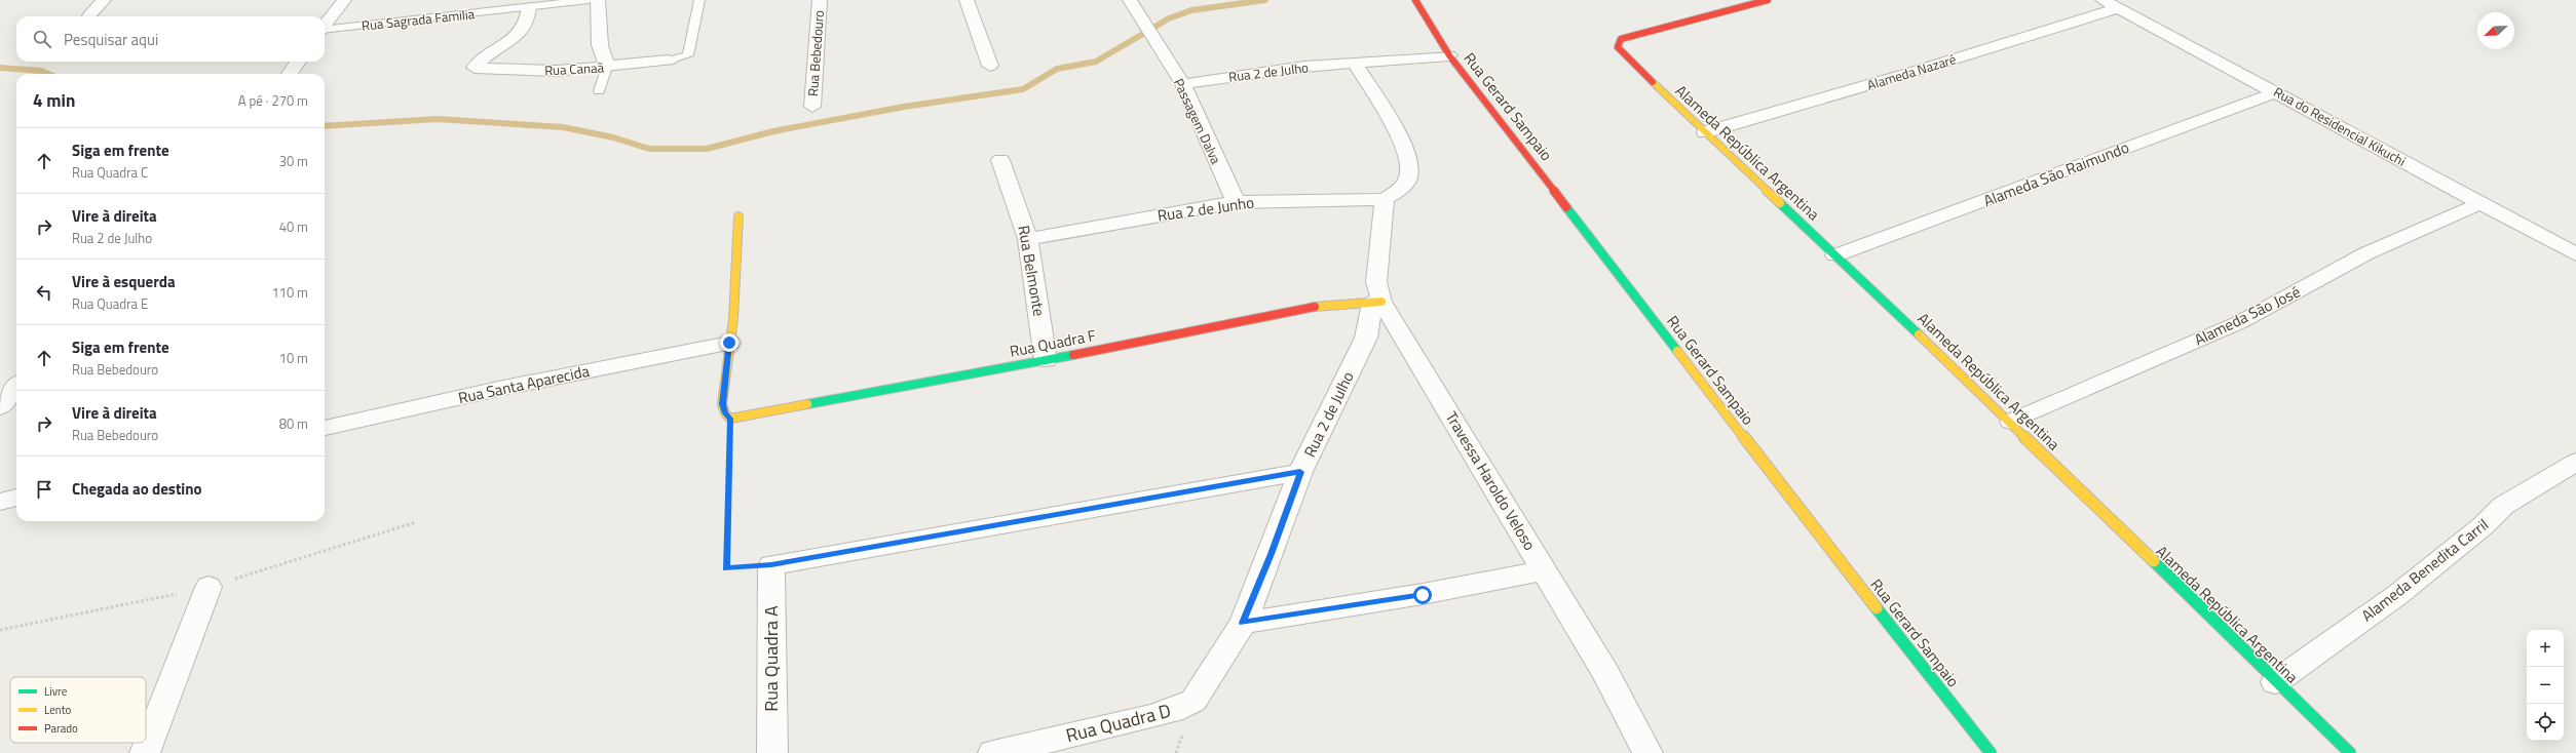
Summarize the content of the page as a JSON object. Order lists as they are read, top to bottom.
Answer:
{
  "streets": {
    "street": [
      "Rua Bebedouro",
      "Rua Canaã",
      "Rua 2 de Julho",
      "Alameda Nazaré",
      "Rua Gerard Sampaio",
      "Passagem Dalva",
      "Rua do Residencial Kikuchi",
      "Alameda República Argentina",
      "Alameda São Raimundo",
      "Rua 2 de Junho",
      "Rua Belmonte",
      "Alameda São José",
      "Rua Quadra F",
      "Rua Santa Aparecida",
      "Travessa Haroldo Veloso",
      "Alameda Benedita Carril",
      "Rua Quadra A",
      "Rua Quadra D"
    ],
    "lane": ["Rua Sagrada Familia"]
  },
  "crossings": [
    ["Rua Sagrada Familia", "Rua Canaã"],
    ["Rua 2 de Julho", "Rua Gerard Sampaio"],
    ["Rua 2 de Julho", "Passagem Dalva"],
    ["Rua 2 de Julho", "Rua Quadra F"],
    ["Rua 2 de Julho", "Travessa Haroldo Veloso"],
    ["Rua 2 de Julho", "Rua Quadra D"],
    ["Alameda Nazaré", "Rua do Residencial Kikuchi"],
    ["Alameda Nazaré", "Alameda República Argentina"],
    ["Passagem Dalva", "Rua 2 de Junho"],
    ["Rua do Residencial Kikuchi", "Alameda São Raimundo"],
    ["Rua do Residencial Kikuchi", "Alameda São José"],
    ["Alameda República Argentina", "Alameda São Raimundo"],
    ["Alameda República Argentina", "Alameda São José"],
    ["Alameda República Argentina", "Alameda Benedita Carril"],
    ["Rua 2 de Junho", "Rua Belmonte"],
    ["Rua 2 de Junho", "Travessa Haroldo Veloso"],
    ["Rua Belmonte", "Rua Quadra F"],
    ["Rua Quadra F", "Travessa Haroldo Veloso"]
  ],
  "legend": ["Livre", "Lento", "Parado"],
  "north": "bottom left",
  "page": {
    "search": "Pesquisar aqui",
    "heading": ["4 min", "A pé · 270 m"],
    "list": [
      ["Siga em frente", "Rua Quadra C", "30 m"],
      ["Vire à direita", "Rua 2 de Julho", "40 m"],
      ["Vire à esquerda", "Rua Quadra E", "110 m"],
      ["Siga em frente", "Rua Bebedouro", "10 m"],
      ["Vire à direita", "Rua Bebedouro", "80 m"],
      "Chegada ao destino"
    ],
    "map_buttons": ["+", "−"]
  }
}
